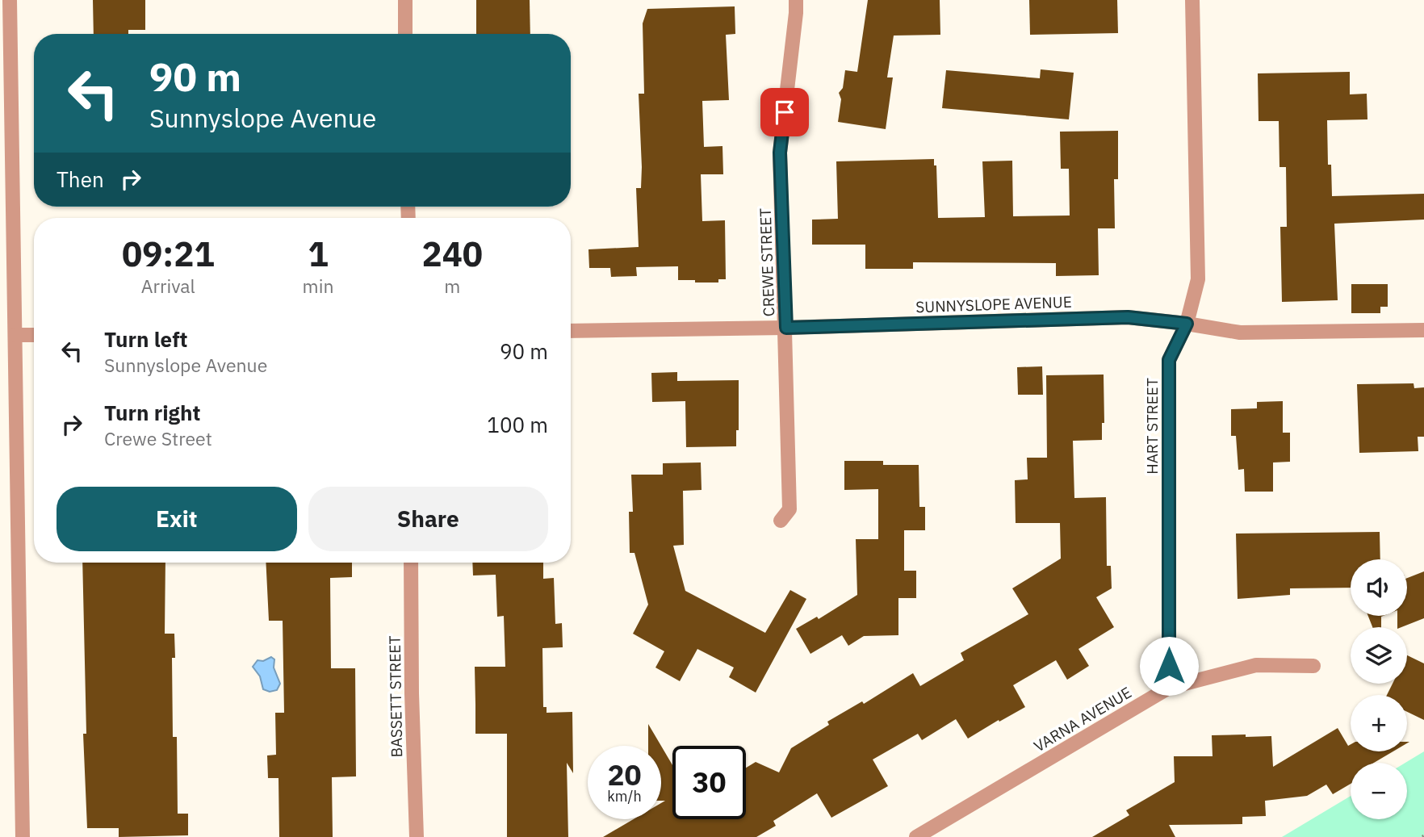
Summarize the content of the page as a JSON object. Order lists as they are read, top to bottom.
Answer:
{
  "streets": {
    "street": [
      "CREWE STREET",
      "SUNNYSLOPE AVENUE",
      "HART STREET",
      "BASSETT STREET",
      "VARNA AVENUE"
    ]
  },
  "crossings": [
    ["CREWE STREET", "SUNNYSLOPE AVENUE"],
    ["SUNNYSLOPE AVENUE", "HART STREET"],
    ["HART STREET", "VARNA AVENUE"]
  ],
  "page": {
    "turn": ["90 m", "Sunnyslope Avenue"],
    "then": "Then",
    "eta": [
      "09:21",
      "Arrival",
      "1",
      "min",
      "240",
      "m"
    ],
    "list": [
      {
        "name": "Turn left",
        "note": "Sunnyslope Avenue",
        "value": "90 m"
      },
      {
        "name": "Turn right",
        "note": "Crewe Street",
        "value": "100 m"
      }
    ],
    "buttons": ["Exit", "Share"],
    "map_buttons": ["+", "−"],
    "speed": "20 km/h",
    "limit": "30"
  }
}
